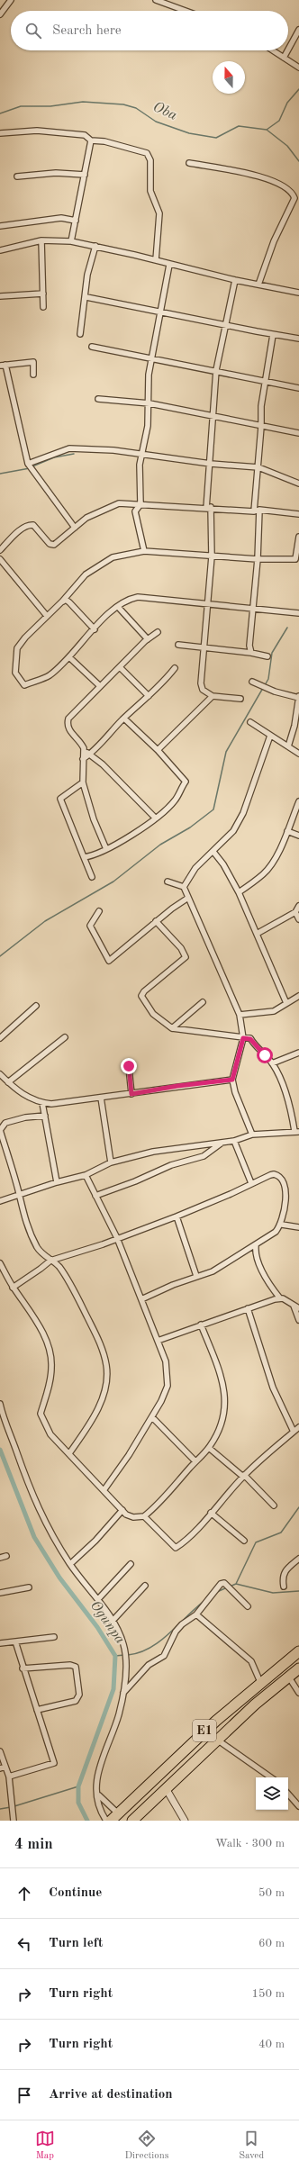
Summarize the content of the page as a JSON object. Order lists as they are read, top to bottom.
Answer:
{
  "streets": {
    "highway": ["E1"]
  },
  "water": ["Oba", "Ogunpa"],
  "north": "top",
  "page": {
    "search": "Search here",
    "heading": ["4 min", "Walk · 300 m"],
    "list": [
      ["Continue", "50 m"],
      ["Turn left", "60 m"],
      ["Turn right", "150 m"],
      ["Turn right", "40 m"],
      "Arrive at destination"
    ],
    "nav": ["Map", "Directions", "Saved"]
  }
}
